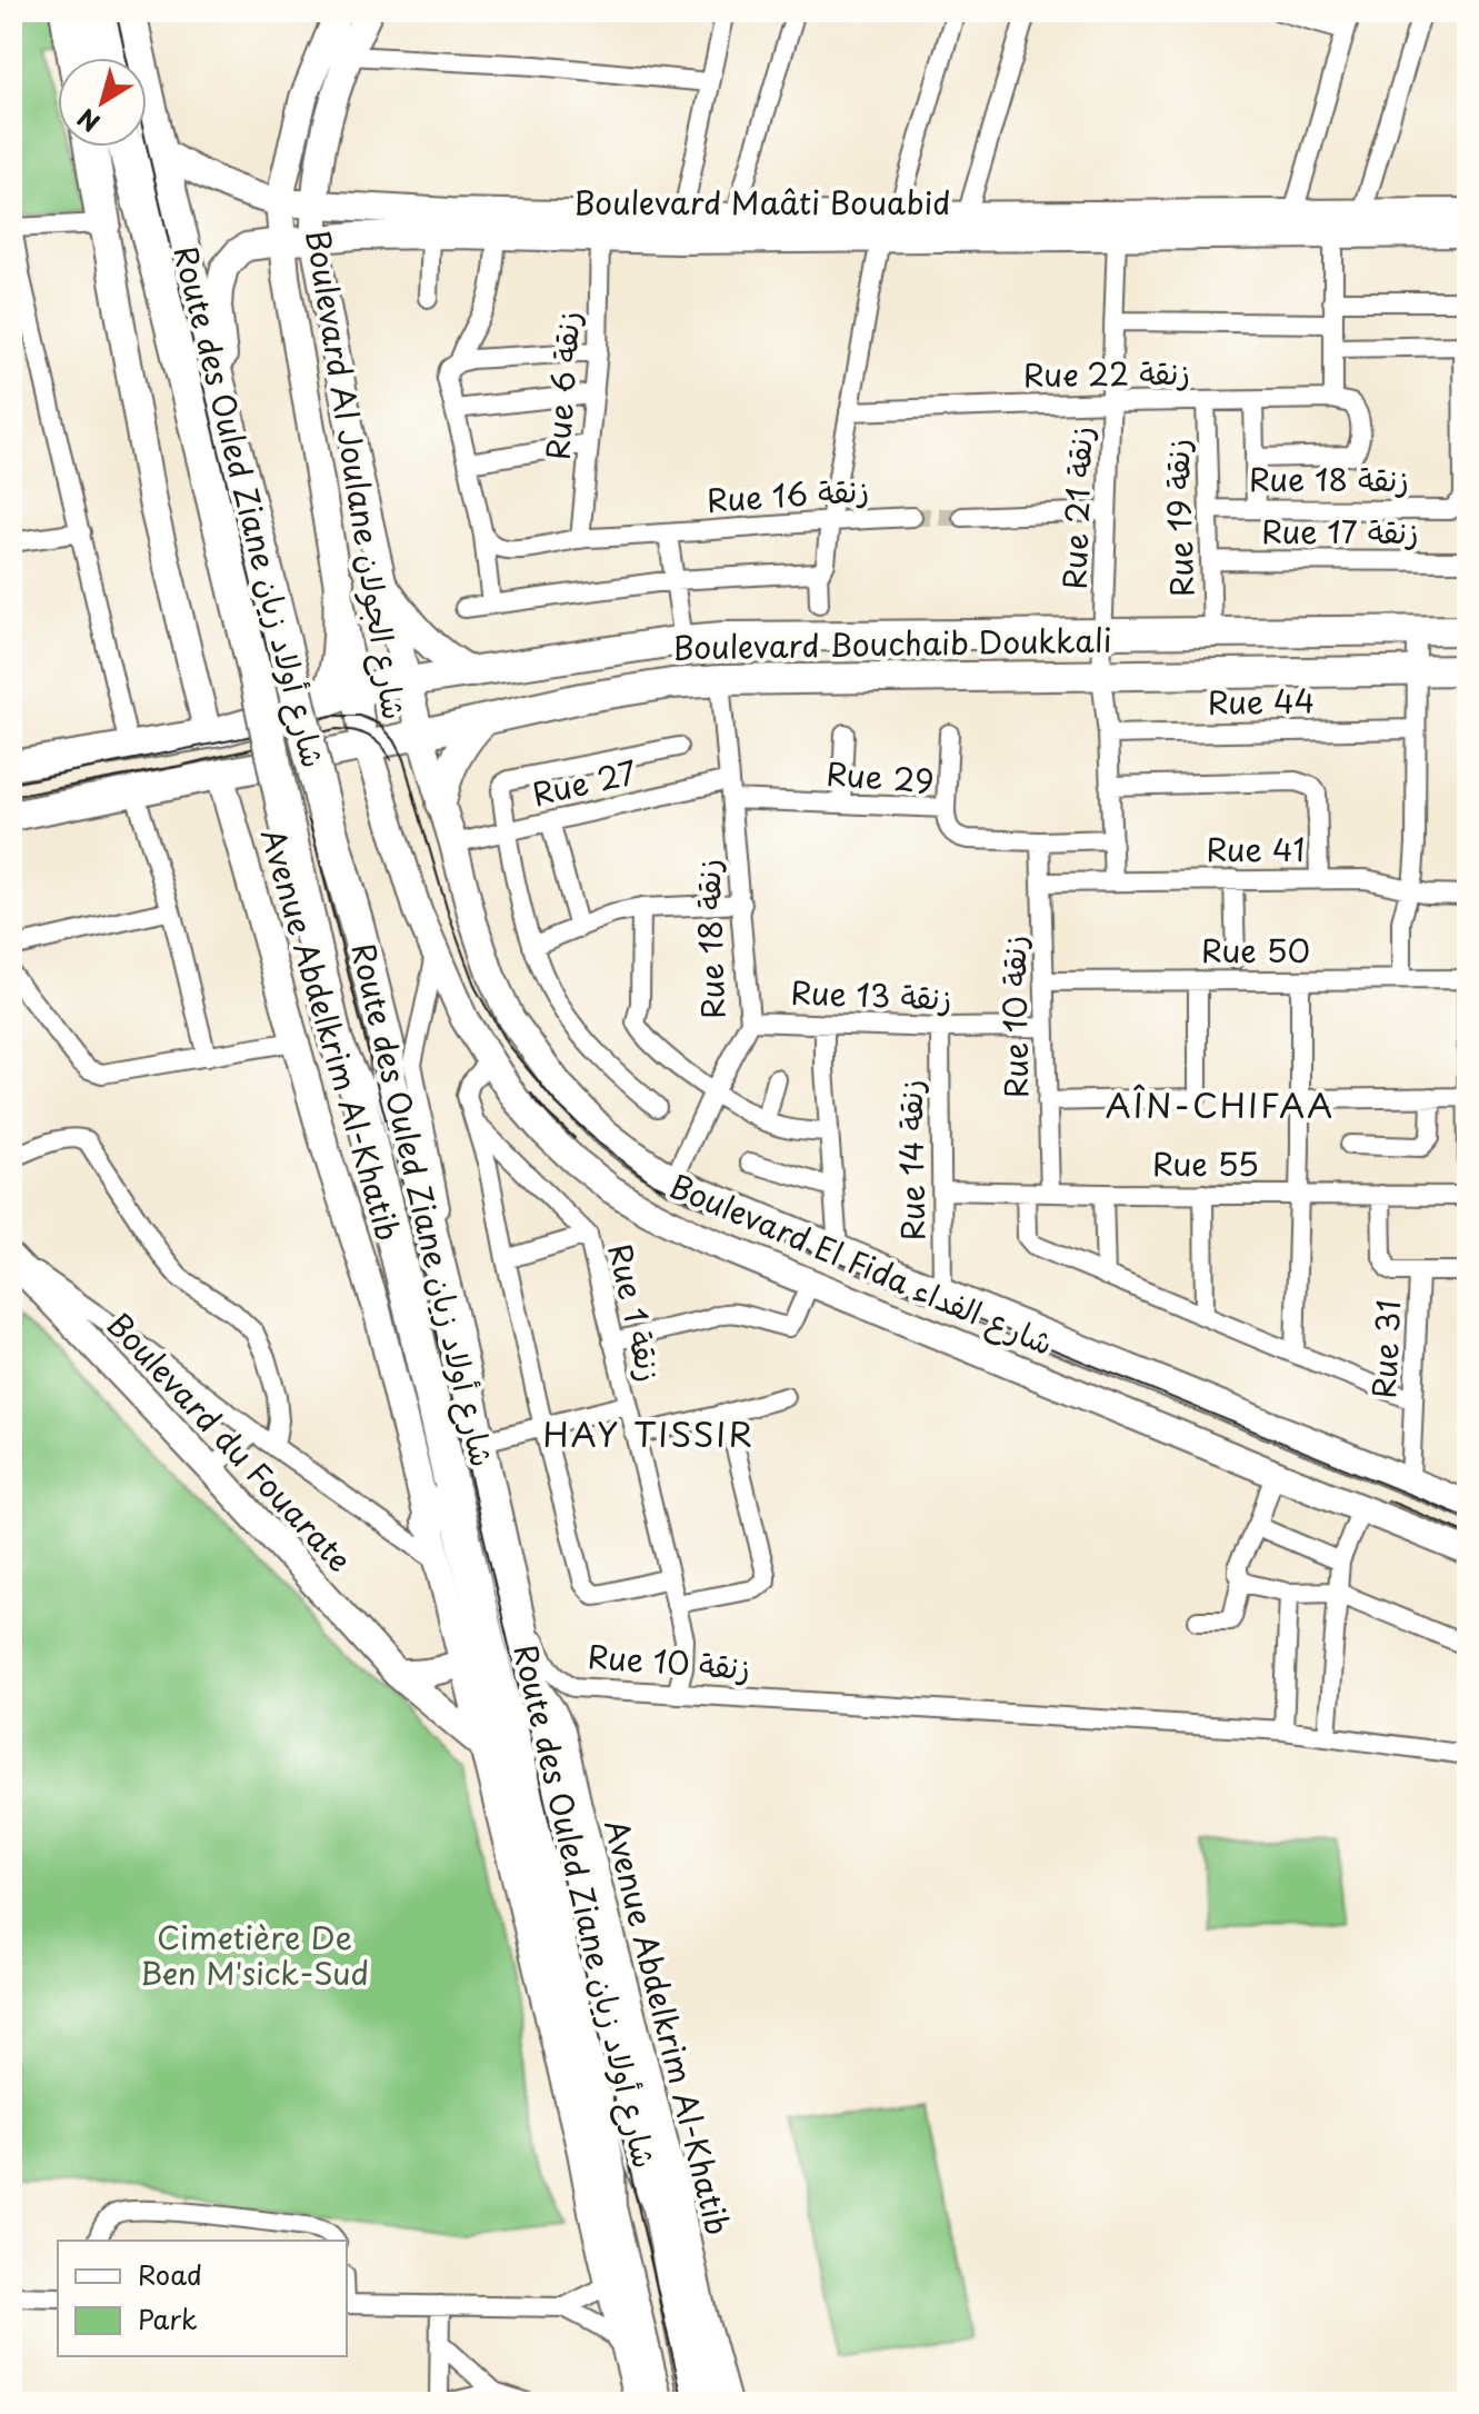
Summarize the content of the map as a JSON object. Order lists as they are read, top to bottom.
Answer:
{
  "streets": {
    "highway": ["Route des Ouled Ziane شارع أولاد زيان"],
    "main road": ["Boulevard Bouchaib Doukkali"],
    "street": [
      "Boulevard Maâti Bouabid",
      "Rue 22 زنقة",
      "Rue 6 زنقة",
      "Boulevard Al Joulane شارع الجولان",
      "Rue 18 زنقة",
      "Rue 16 زنقة",
      "Rue 21 زنقة",
      "Rue 19 زنقة",
      "Rue 17 زنقة",
      "Rue 44",
      "Rue 29",
      "Rue 27",
      "Rue 41",
      "Rue 50",
      "Rue 13 زنقة",
      "Rue 10 زنقة",
      "Avenue Abdelkrim Al-Khatib",
      "Rue 14 زنقة",
      "Rue 55",
      "Boulevard El Fida شارع الفداء",
      "Rue 1 زنقة",
      "Rue 31",
      "Boulevard du Fouarate"
    ]
  },
  "crossings": [
    ["Boulevard Maâti Bouabid", "Rue 6 زنقة"],
    ["Boulevard Maâti Bouabid", "Boulevard Al Joulane شارع الجولان"],
    ["Boulevard Maâti Bouabid", "Route des Ouled Ziane شارع أولاد زيان"],
    ["Boulevard Maâti Bouabid", "Rue 21 زنقة"],
    ["Rue 22 زنقة", "Rue 21 زنقة"],
    ["Rue 22 زنقة", "Rue 19 زنقة"],
    ["Rue 6 زنقة", "Rue 16 زنقة"],
    ["Boulevard Al Joulane شارع الجولان", "Boulevard Bouchaib Doukkali"],
    ["Boulevard Al Joulane شارع الجولان", "Boulevard El Fida شارع الفداء"],
    ["Rue 18 زنقة", "Rue 19 زنقة"],
    ["Rue 18 زنقة", "Boulevard Bouchaib Doukkali"],
    ["Rue 18 زنقة", "Rue 29"],
    ["Rue 18 زنقة", "Rue 27"],
    ["Rue 18 زنقة", "Rue 13 زنقة"],
    ["Rue 18 زنقة", "Boulevard El Fida شارع الفداء"],
    ["Route des Ouled Ziane شارع أولاد زيان", "Avenue Abdelkrim Al-Khatib"],
    ["Rue 21 زنقة", "Boulevard Bouchaib Doukkali"],
    ["Rue 21 زنقة", "Rue 44"],
    ["Rue 21 زنقة", "Rue 29"],
    ["Rue 21 زنقة", "Rue 41"],
    ["Rue 19 زنقة", "Rue 17 زنقة"],
    ["Rue 19 زنقة", "Boulevard Bouchaib Doukkali"],
    ["Boulevard Bouchaib Doukkali", "Avenue Abdelkrim Al-Khatib"],
    ["Boulevard Bouchaib Doukkali", "Boulevard El Fida شارع الفداء"],
    ["Rue 29", "Rue 27"],
    ["Rue 29", "Rue 10 زنقة"],
    ["Rue 27", "Boulevard El Fida شارع الفداء"],
    ["Rue 41", "Rue 10 زنقة"],
    ["Rue 50", "Rue 10 زنقة"],
    ["Rue 13 زنقة", "Rue 10 زنقة"],
    ["Rue 13 زنقة", "Rue 14 زنقة"],
    ["Rue 10 زنقة", "Rue 55"],
    ["Rue 10 زنقة", "Boulevard El Fida شارع الفداء"],
    ["Rue 10 زنقة", "Rue 1 زنقة"],
    ["Avenue Abdelkrim Al-Khatib", "Boulevard du Fouarate"],
    ["Rue 14 زنقة", "Rue 55"],
    ["Rue 14 زنقة", "Boulevard El Fida شارع الفداء"],
    ["Rue 55", "Rue 31"],
    ["Boulevard El Fida شارع الفداء", "Rue 31"]
  ],
  "districts": ["AÎN-CHIFAA", "HAY TISSIR"],
  "parks": ["Cimetière De Ben M'sick-Sud"],
  "legend": ["Road", "Park"],
  "north": "bottom left"
}
